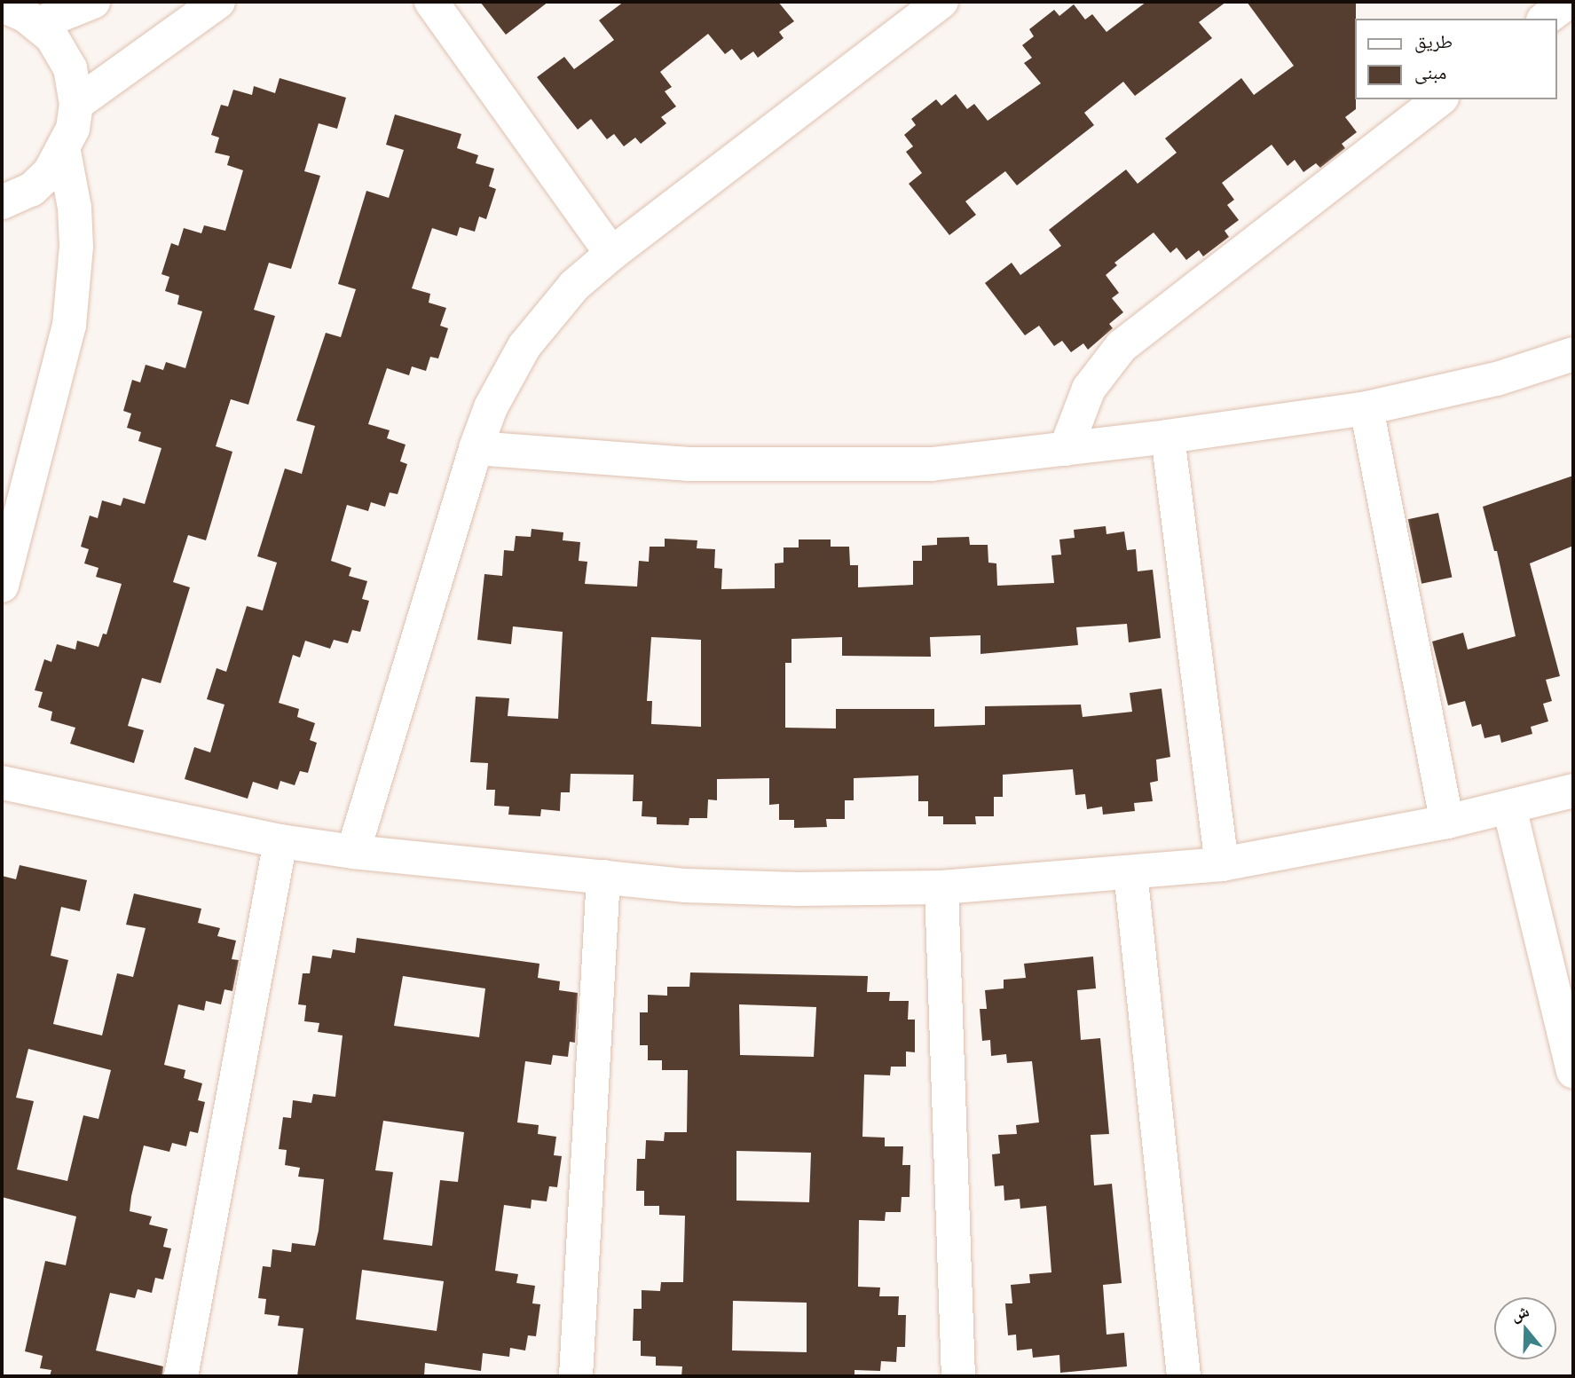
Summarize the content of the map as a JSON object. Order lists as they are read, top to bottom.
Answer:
{
  "legend": ["طريق", "مبنى"],
  "north": "top"
}
